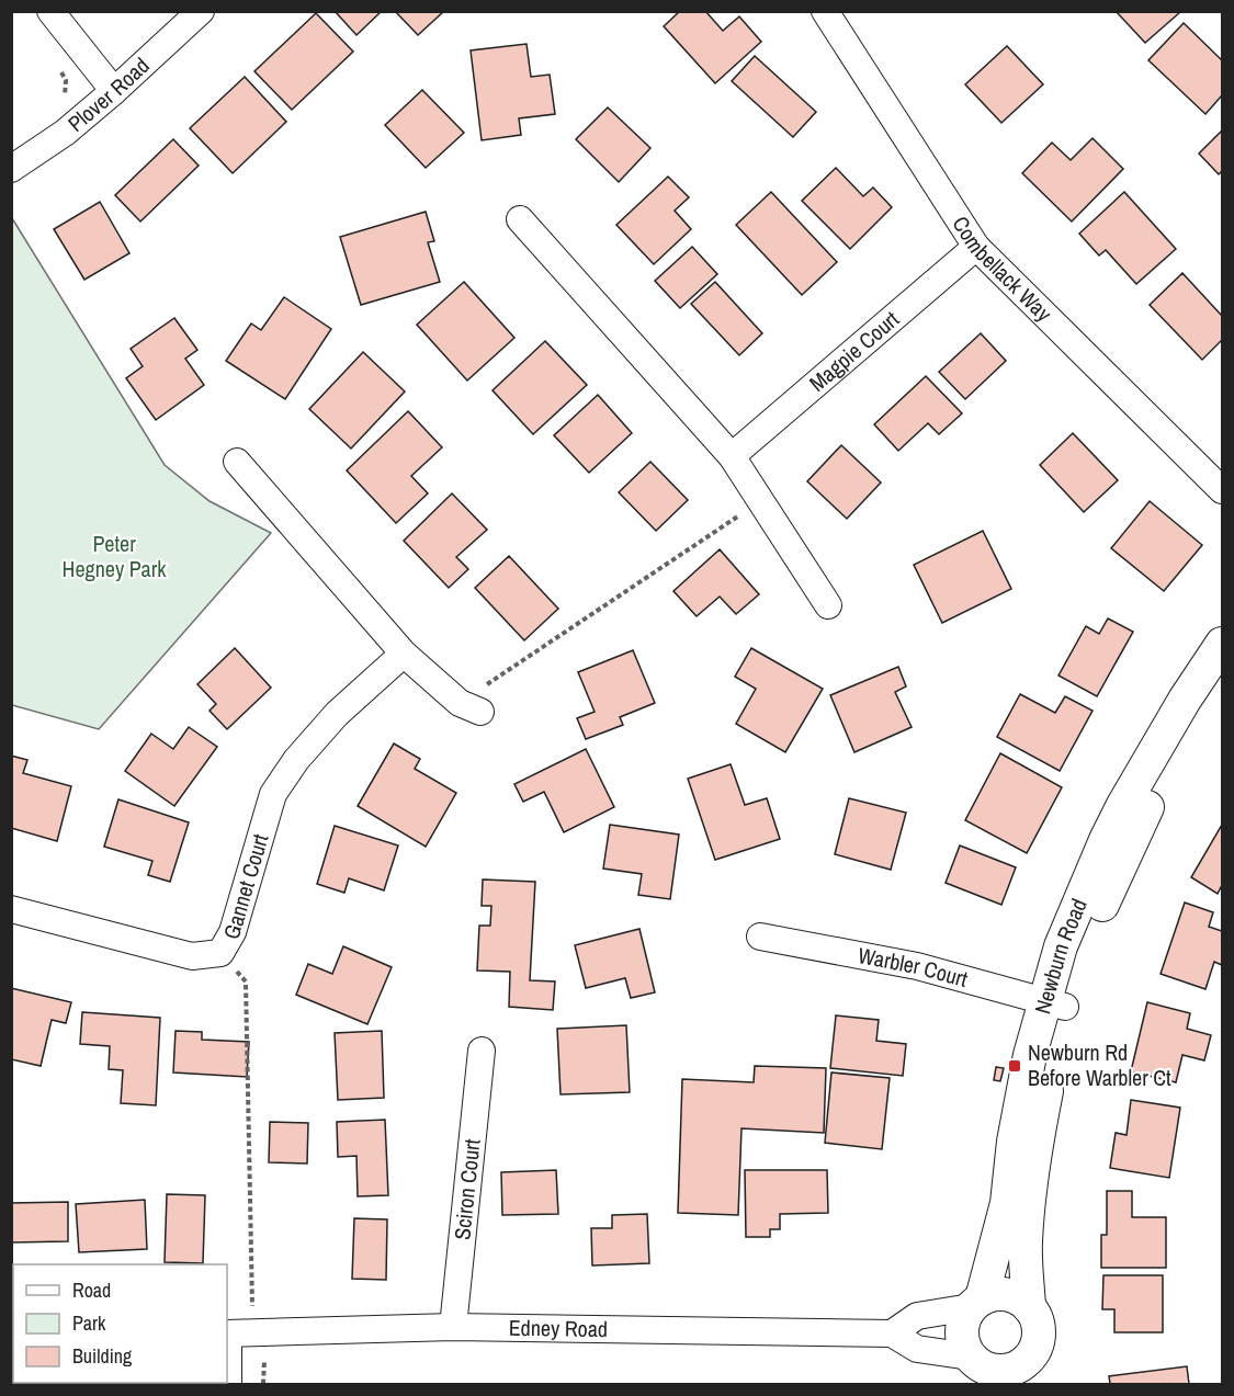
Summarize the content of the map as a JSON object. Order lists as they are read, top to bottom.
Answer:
{
  "streets": {
    "street": [
      "Plover Road",
      "Combellack Way",
      "Magpie Court",
      "Gannet Court",
      "Newburn Road",
      "Warbler Court",
      "Sciron Court",
      "Edney Road"
    ]
  },
  "crossings": [
    ["Combellack Way", "Magpie Court"],
    ["Newburn Road", "Warbler Court"],
    ["Newburn Road", "Edney Road"],
    ["Sciron Court", "Edney Road"]
  ],
  "parks": ["Peter Hegney Park"],
  "places": {
    "transit": ["Newburn Rd Before Warbler Ct"]
  },
  "legend": ["Road", "Park", "Building"]
}
